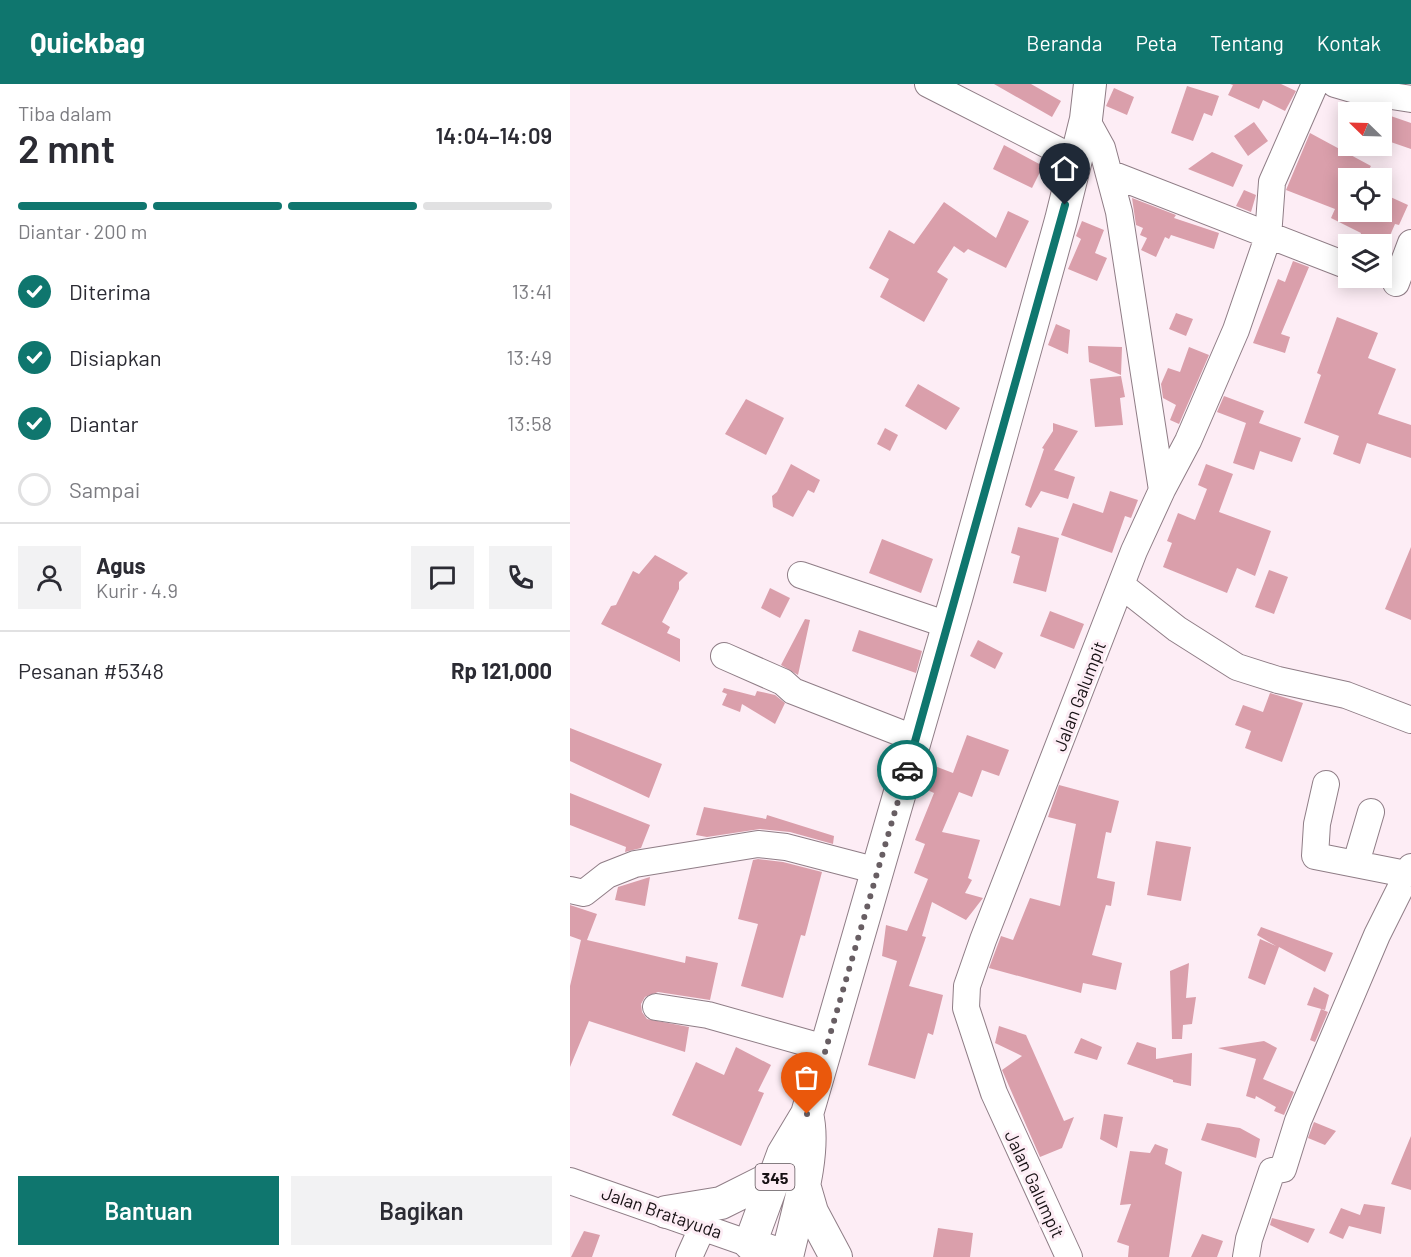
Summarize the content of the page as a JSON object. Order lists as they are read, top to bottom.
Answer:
{
  "streets": {
    "main road": ["345", "Jalan Bratayuda"],
    "street": ["Jalan Galumpit"]
  },
  "crossings": [
    ["345", "Jalan Bratayuda"]
  ],
  "north": "top left",
  "page": {
    "header": "Quickbag",
    "nav": [
      "Beranda",
      "Peta",
      "Tentang",
      "Kontak"
    ],
    "heading": ["2 mnt", "Tiba dalam", "14:04–14:09"],
    "panel": [
      "Agus",
      "Kurir · 4.9",
      "Pesanan #5348",
      "Rp 121,000"
    ],
    "bar": "Diantar · 200 m",
    "list": [
      ["Diterima", "13:41"],
      ["Disiapkan", "13:49"],
      ["Diantar", "13:58"],
      "Sampai"
    ],
    "buttons": ["Bantuan", "Bagikan"]
  }
}
